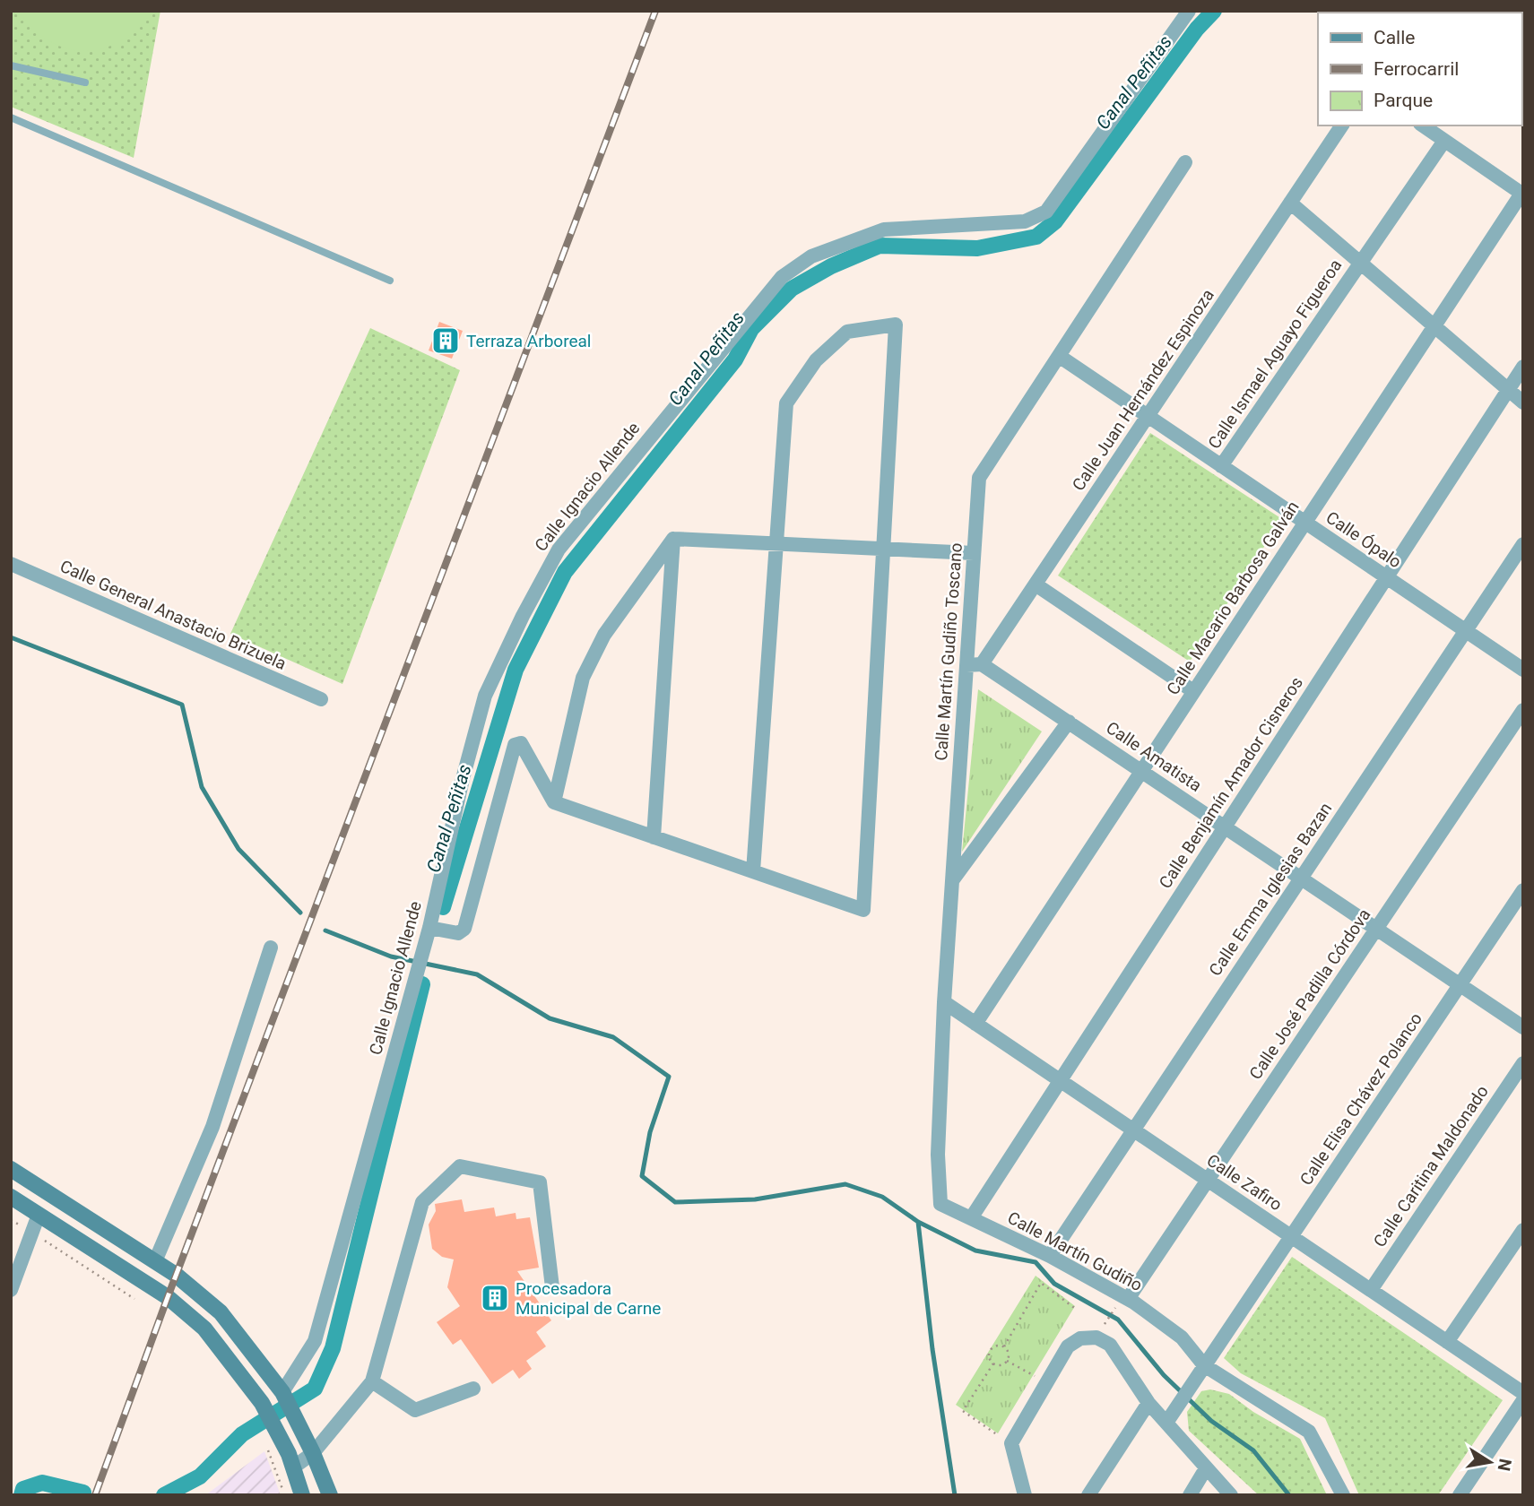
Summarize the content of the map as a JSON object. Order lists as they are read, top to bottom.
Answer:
{
  "streets": {
    "street": [
      "Calle Ismael Aguayo Figueroa",
      "Calle Juan Hernández Espinoza",
      "Calle Ignacio Allende",
      "Calle Ópalo",
      "Calle Macario Barbosa Galván",
      "Calle General Anastacio Brizuela",
      "Calle Martín Gudiño Toscano",
      "Calle Amatista",
      "Calle Benjamín Amador Cisneros",
      "Calle Emma Iglesias Bazan",
      "Calle José Padilla Córdova",
      "Calle Elisa Chávez Polanco",
      "Calle Caritina Maldonado",
      "Calle Zafiro",
      "Calle Martín Gudiño"
    ]
  },
  "crossings": [
    ["Calle Ismael Aguayo Figueroa", "Calle Ópalo"],
    ["Calle Juan Hernández Espinoza", "Calle Ópalo"],
    ["Calle Juan Hernández Espinoza", "Calle Amatista"],
    ["Calle Ópalo", "Calle Macario Barbosa Galván"],
    ["Calle Ópalo", "Calle Martín Gudiño Toscano"],
    ["Calle Ópalo", "Calle Benjamín Amador Cisneros"],
    ["Calle Ópalo", "Calle Emma Iglesias Bazan"],
    ["Calle Macario Barbosa Galván", "Calle Amatista"],
    ["Calle Macario Barbosa Galván", "Calle Zafiro"],
    ["Calle Martín Gudiño Toscano", "Calle Zafiro"],
    ["Calle Martín Gudiño Toscano", "Calle Martín Gudiño"],
    ["Calle Amatista", "Calle Benjamín Amador Cisneros"],
    ["Calle Amatista", "Calle Emma Iglesias Bazan"],
    ["Calle Amatista", "Calle José Padilla Córdova"],
    ["Calle Amatista", "Calle Elisa Chávez Polanco"],
    ["Calle Benjamín Amador Cisneros", "Calle Zafiro"],
    ["Calle Benjamín Amador Cisneros", "Calle Martín Gudiño"],
    ["Calle Emma Iglesias Bazan", "Calle Zafiro"],
    ["Calle Emma Iglesias Bazan", "Calle Martín Gudiño"],
    ["Calle José Padilla Córdova", "Calle Zafiro"],
    ["Calle José Padilla Córdova", "Calle Martín Gudiño"],
    ["Calle Elisa Chávez Polanco", "Calle Zafiro"],
    ["Calle Elisa Chávez Polanco", "Calle Martín Gudiño"],
    ["Calle Caritina Maldonado", "Calle Zafiro"]
  ],
  "water": ["Canal Peñitas"],
  "places": {
    "building": ["Terraza Arboreal", "Procesadora Municipal de Carne"]
  },
  "legend": ["Calle", "Ferrocarril", "Parque"],
  "north": "right"
}
